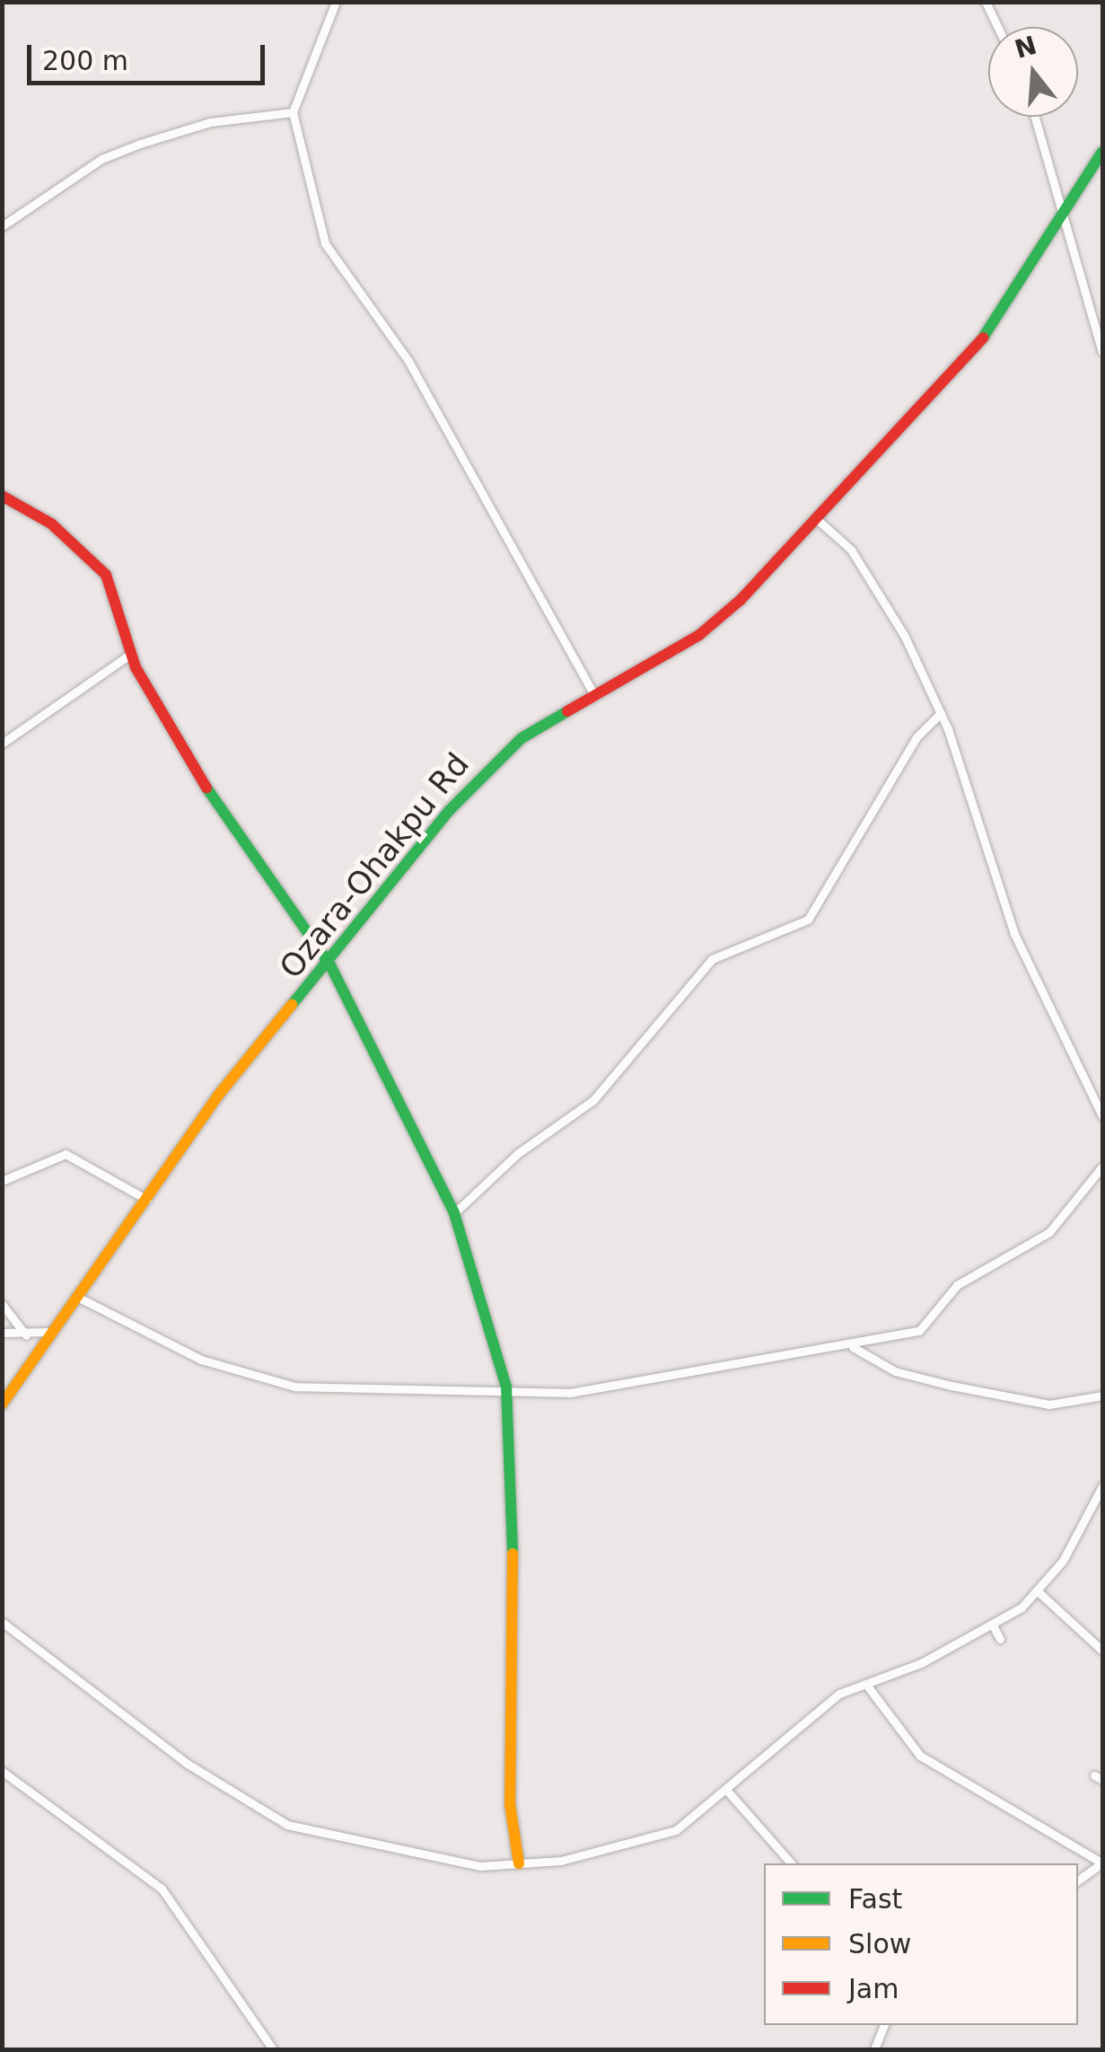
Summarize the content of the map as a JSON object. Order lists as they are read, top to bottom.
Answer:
{
  "streets": {
    "main road": ["Ozara-Ohakpu Rd"]
  },
  "legend": ["Fast", "Slow", "Jam"],
  "scale_bar": "200 m",
  "north": "top"
}
